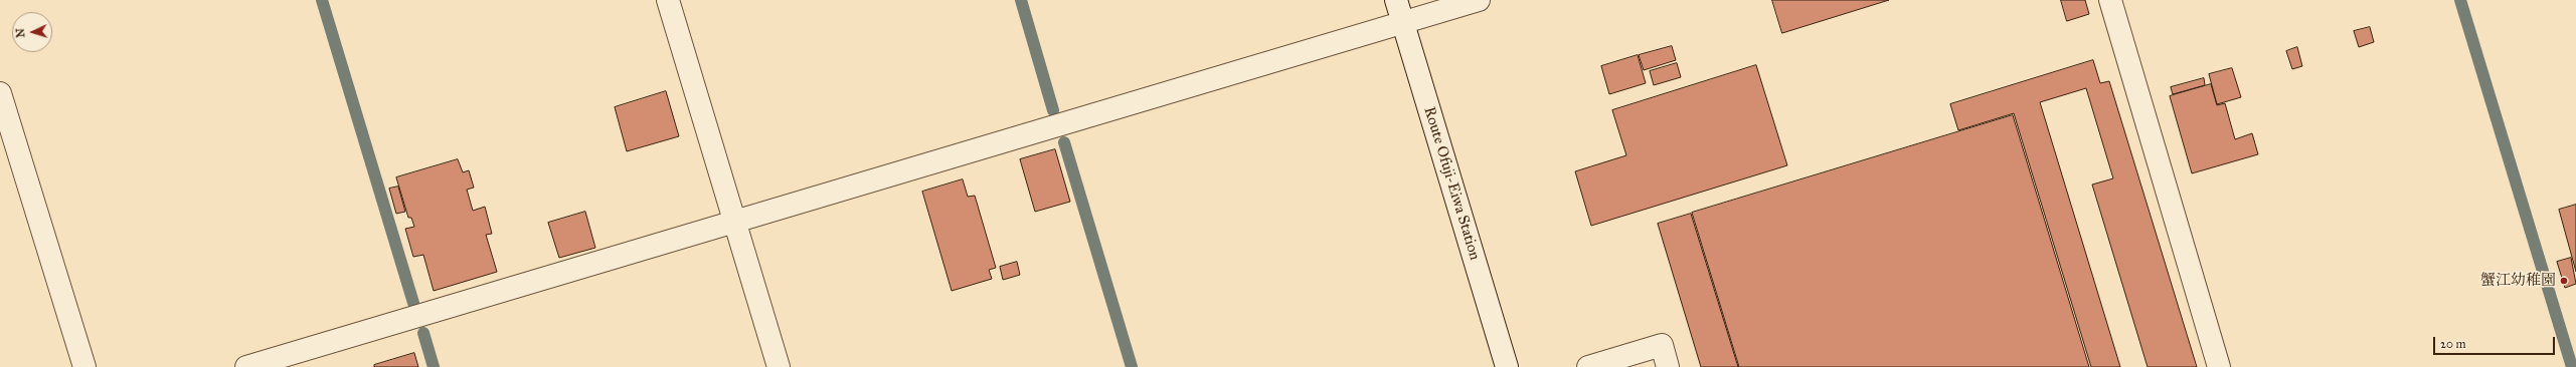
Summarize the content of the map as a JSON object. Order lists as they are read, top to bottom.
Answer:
{
  "streets": {
    "street": ["Route Ofuji-Eiwa Station"]
  },
  "places": ["蟹江幼稚園"],
  "scale_bar": "20 m",
  "north": "left"
}
